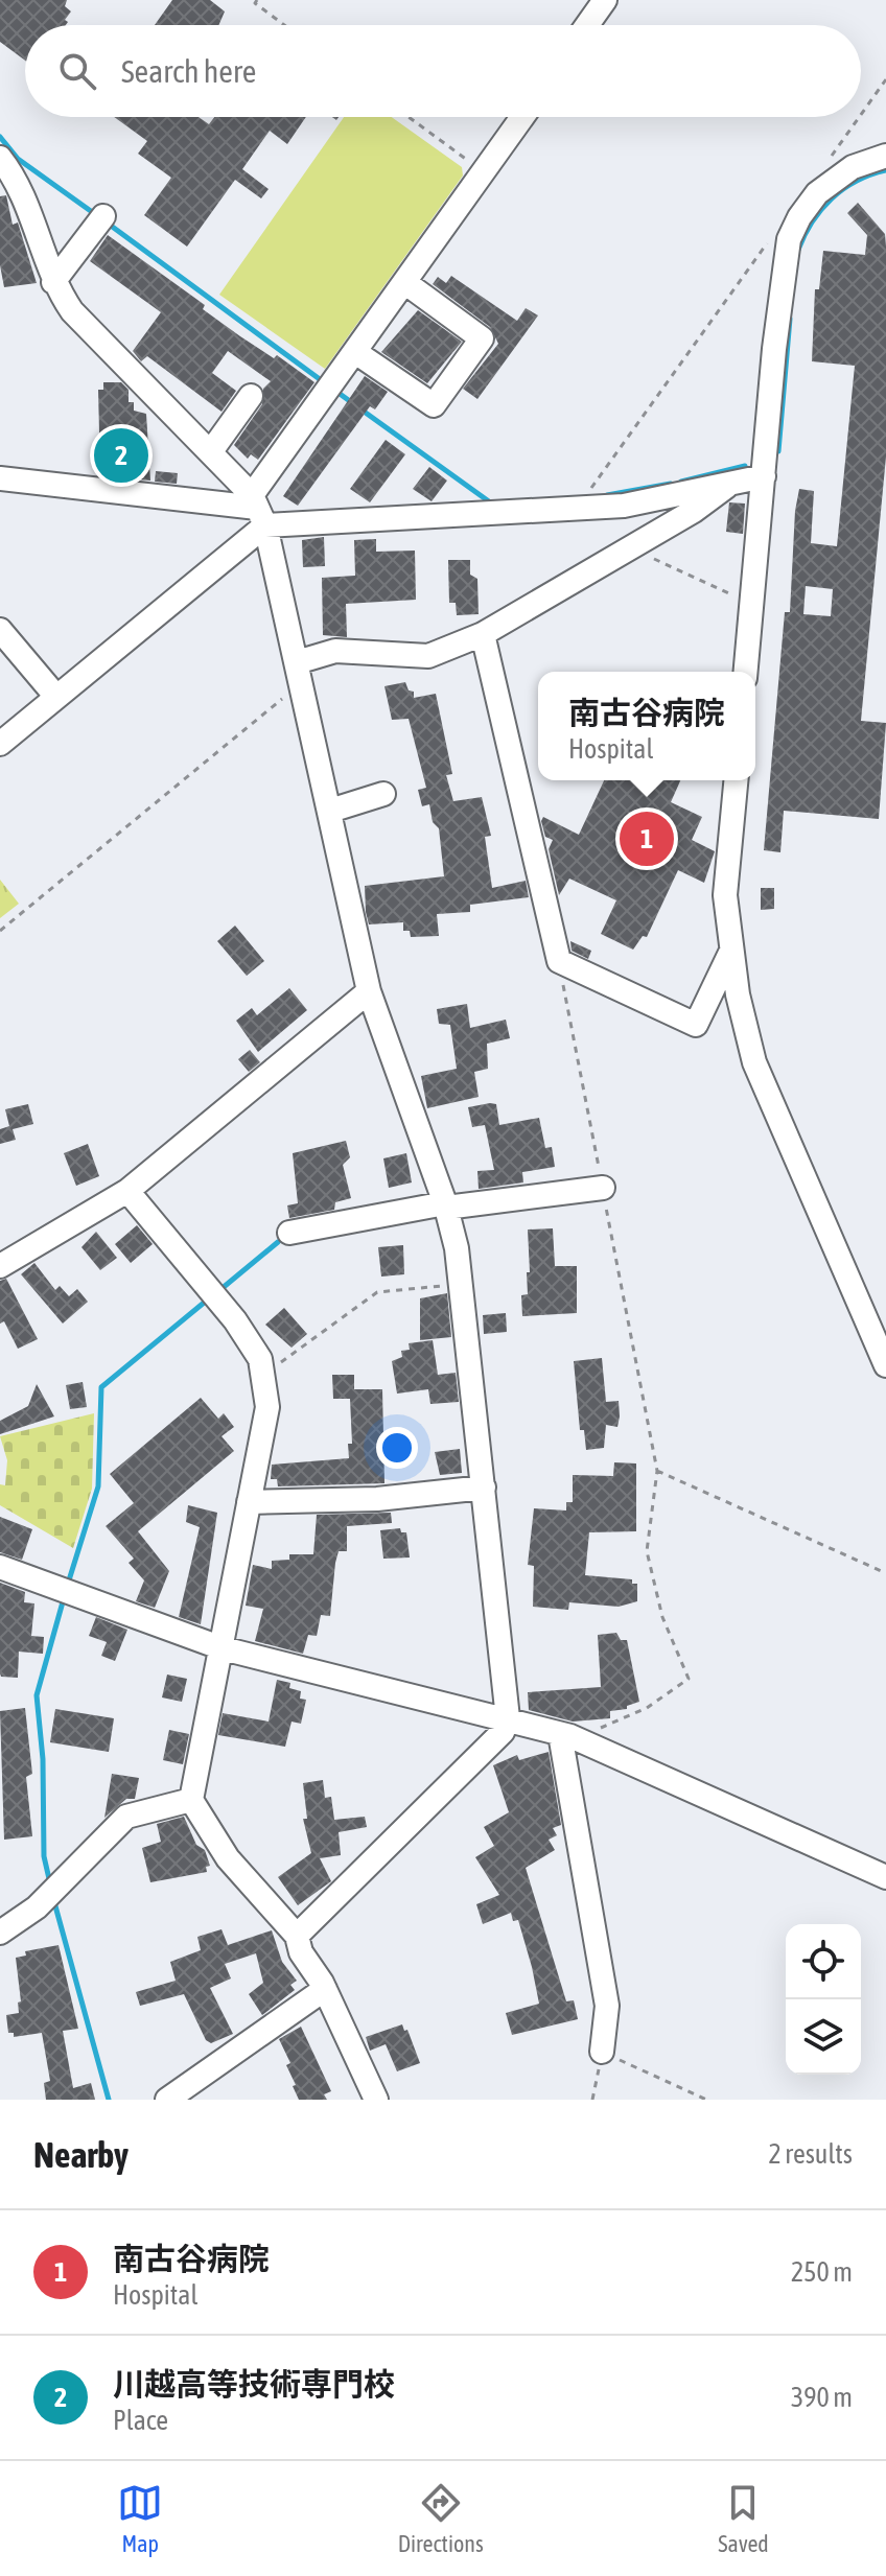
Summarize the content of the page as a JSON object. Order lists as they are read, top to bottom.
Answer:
{
  "page": {
    "search": "Search here",
    "pins": ["2", "1"],
    "popup": ["南古谷病院", "Hospital"],
    "heading": ["Nearby", "2 results"],
    "list": [
      {
        "mark": "1",
        "name": "南古谷病院",
        "note": "Hospital",
        "value": "250 m"
      },
      {
        "mark": "2",
        "name": "川越高等技術専門校",
        "note": "Place",
        "value": "390 m"
      }
    ],
    "nav": ["Map", "Directions", "Saved"]
  }
}
